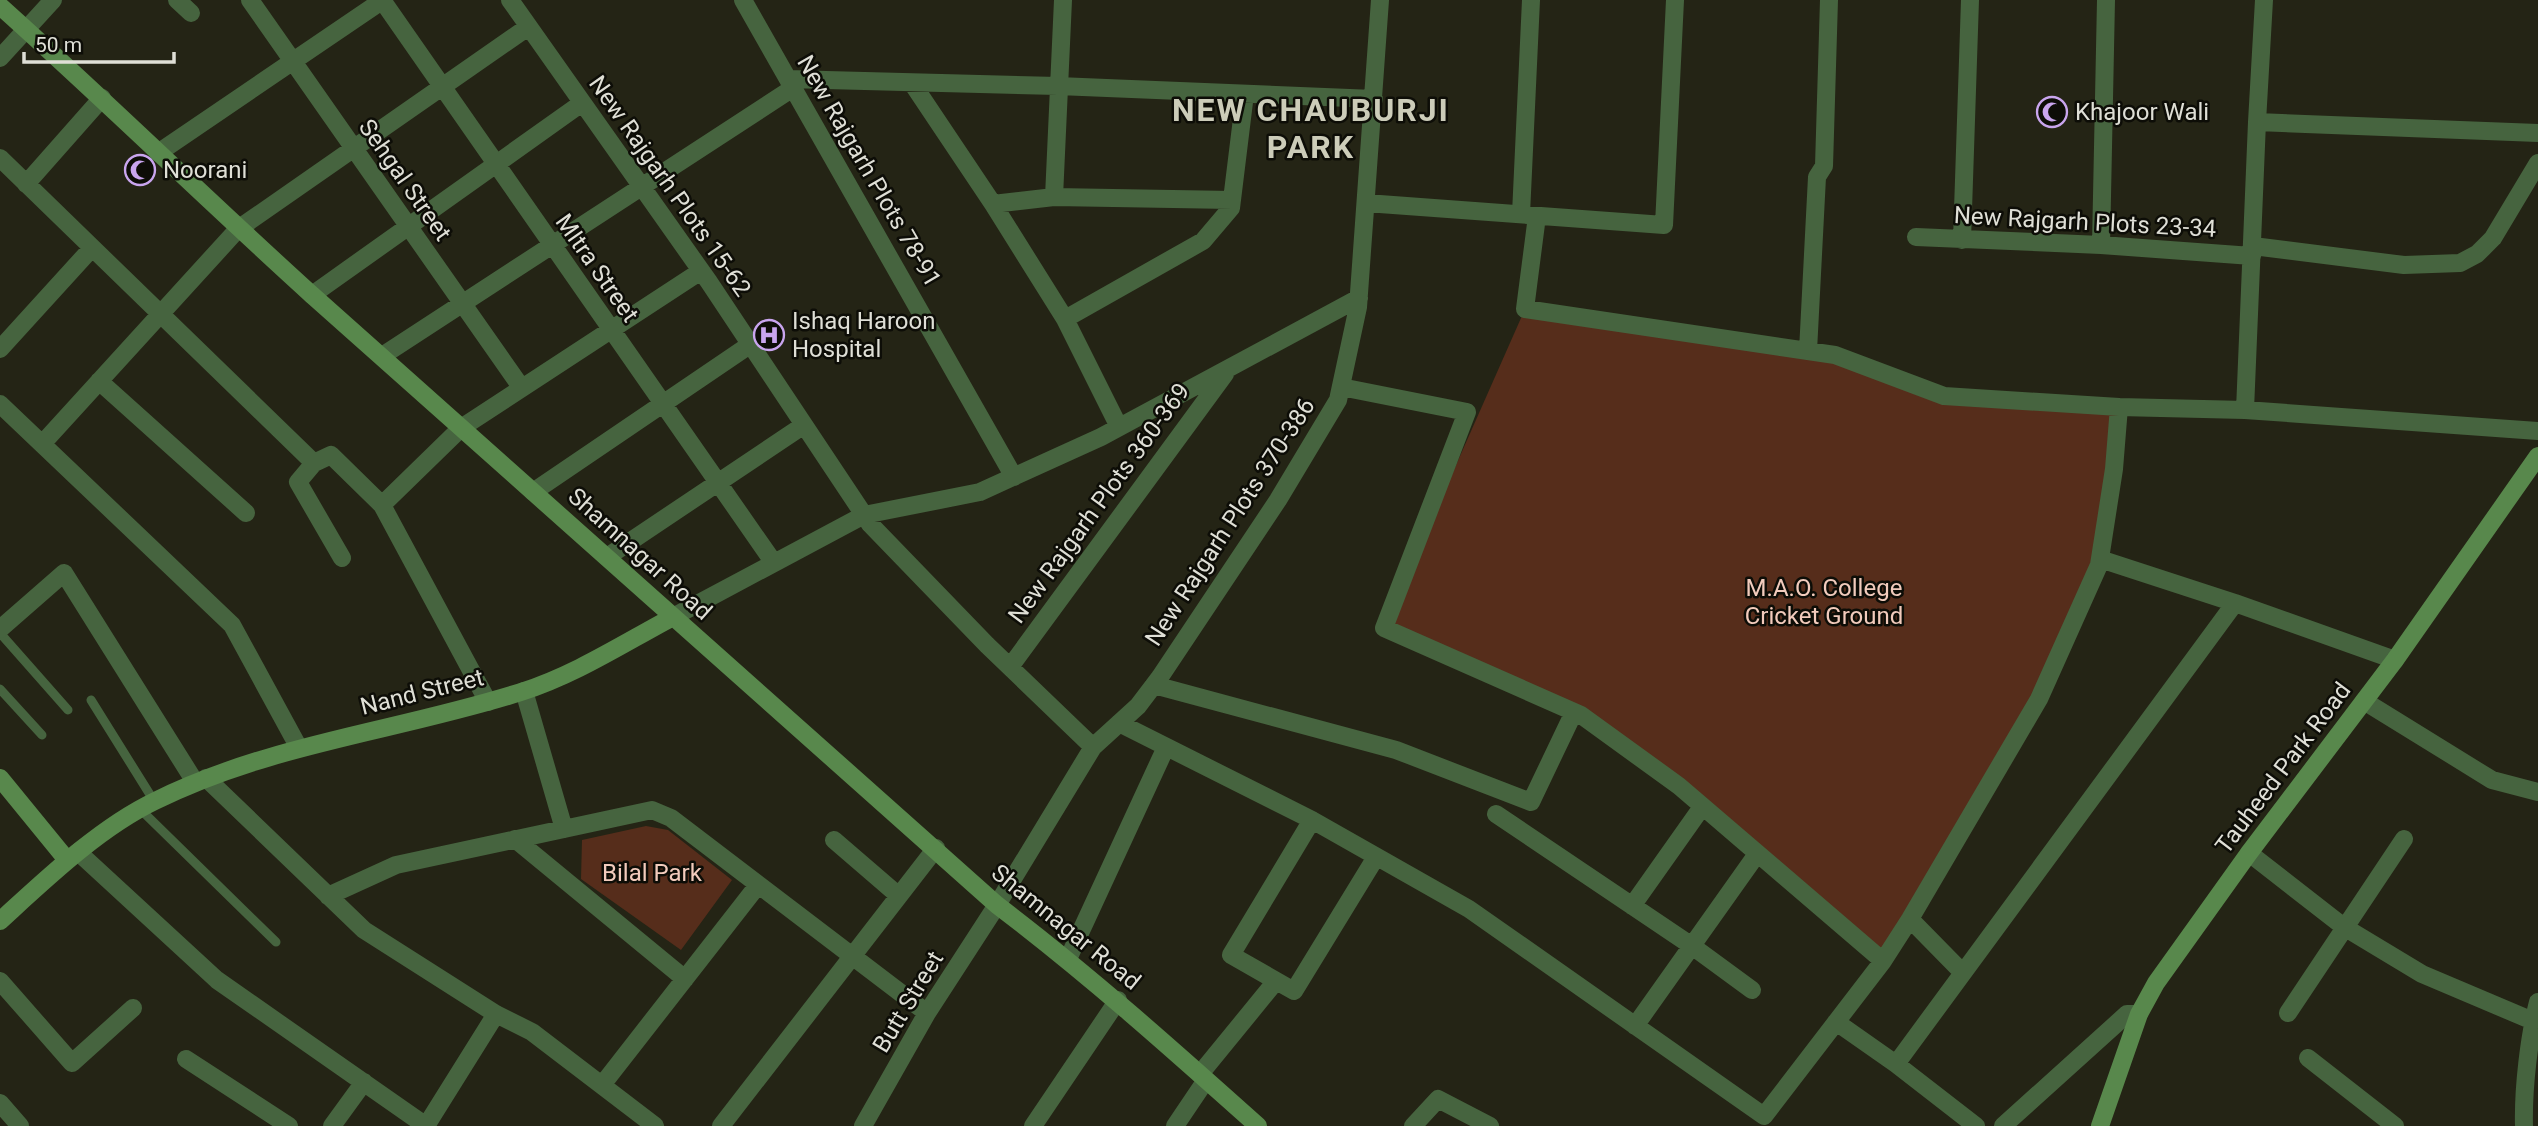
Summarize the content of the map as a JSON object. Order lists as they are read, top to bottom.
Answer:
{
  "streets": {
    "main road": ["Shamnagar Road", "Nand Street", "Tauheed Park Road"],
    "street": [
      "New Rajgarh Plots 78-91",
      "Sehgal Street",
      "New Rajgarh Plots 15-62",
      "New Rajgarh Plots 23-34",
      "MItra Street",
      "New Rajgarh Plots 360-369",
      "New Rajgarh Plots 370-386",
      "Butt Street"
    ]
  },
  "crossings": [
    ["New Rajgarh Plots 78-91", "Nand Street"],
    ["New Rajgarh Plots 15-62", "New Rajgarh Plots 360-369"],
    ["New Rajgarh Plots 15-62", "New Rajgarh Plots 370-386"],
    ["New Rajgarh Plots 15-62", "Nand Street"],
    ["New Rajgarh Plots 15-62", "Butt Street"],
    ["MItra Street", "Nand Street"],
    ["New Rajgarh Plots 360-369", "Nand Street"],
    ["New Rajgarh Plots 370-386", "Nand Street"],
    ["New Rajgarh Plots 370-386", "Butt Street"],
    ["Shamnagar Road", "Nand Street"],
    ["Shamnagar Road", "Butt Street"]
  ],
  "districts": ["NEW CHAUBURJI PARK"],
  "parks": ["M.A.O. College Cricket Ground", "Bilal Park"],
  "places": {
    "mosque": ["Khajoor Wali", "Noorani"],
    "hospital": ["Ishaq Haroon Hospital"]
  },
  "scale_bar": "50 m"
}
